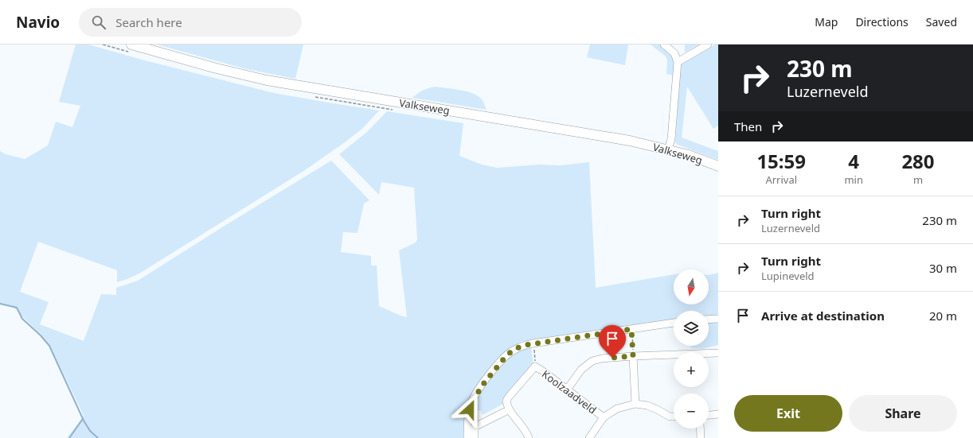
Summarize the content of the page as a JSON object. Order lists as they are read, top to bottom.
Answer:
{
  "streets": {
    "main road": ["Valkseweg"],
    "street": ["Koolzaadveld"]
  },
  "north": "bottom",
  "page": {
    "header": "Navio",
    "search": "Search here",
    "nav": ["Map", "Directions", "Saved"],
    "turn": ["230 m", "Luzerneveld"],
    "then": "Then",
    "eta": [
      "15:59",
      "Arrival",
      "4",
      "min",
      "280",
      "m"
    ],
    "list": [
      {
        "name": "Turn right",
        "note": "Luzerneveld",
        "value": "230 m"
      },
      {
        "name": "Turn right",
        "note": "Lupineveld",
        "value": "30 m"
      },
      {
        "name": "Arrive at destination",
        "value": "20 m"
      }
    ],
    "map_buttons": ["+", "−"],
    "buttons": ["Exit", "Share"]
  }
}
